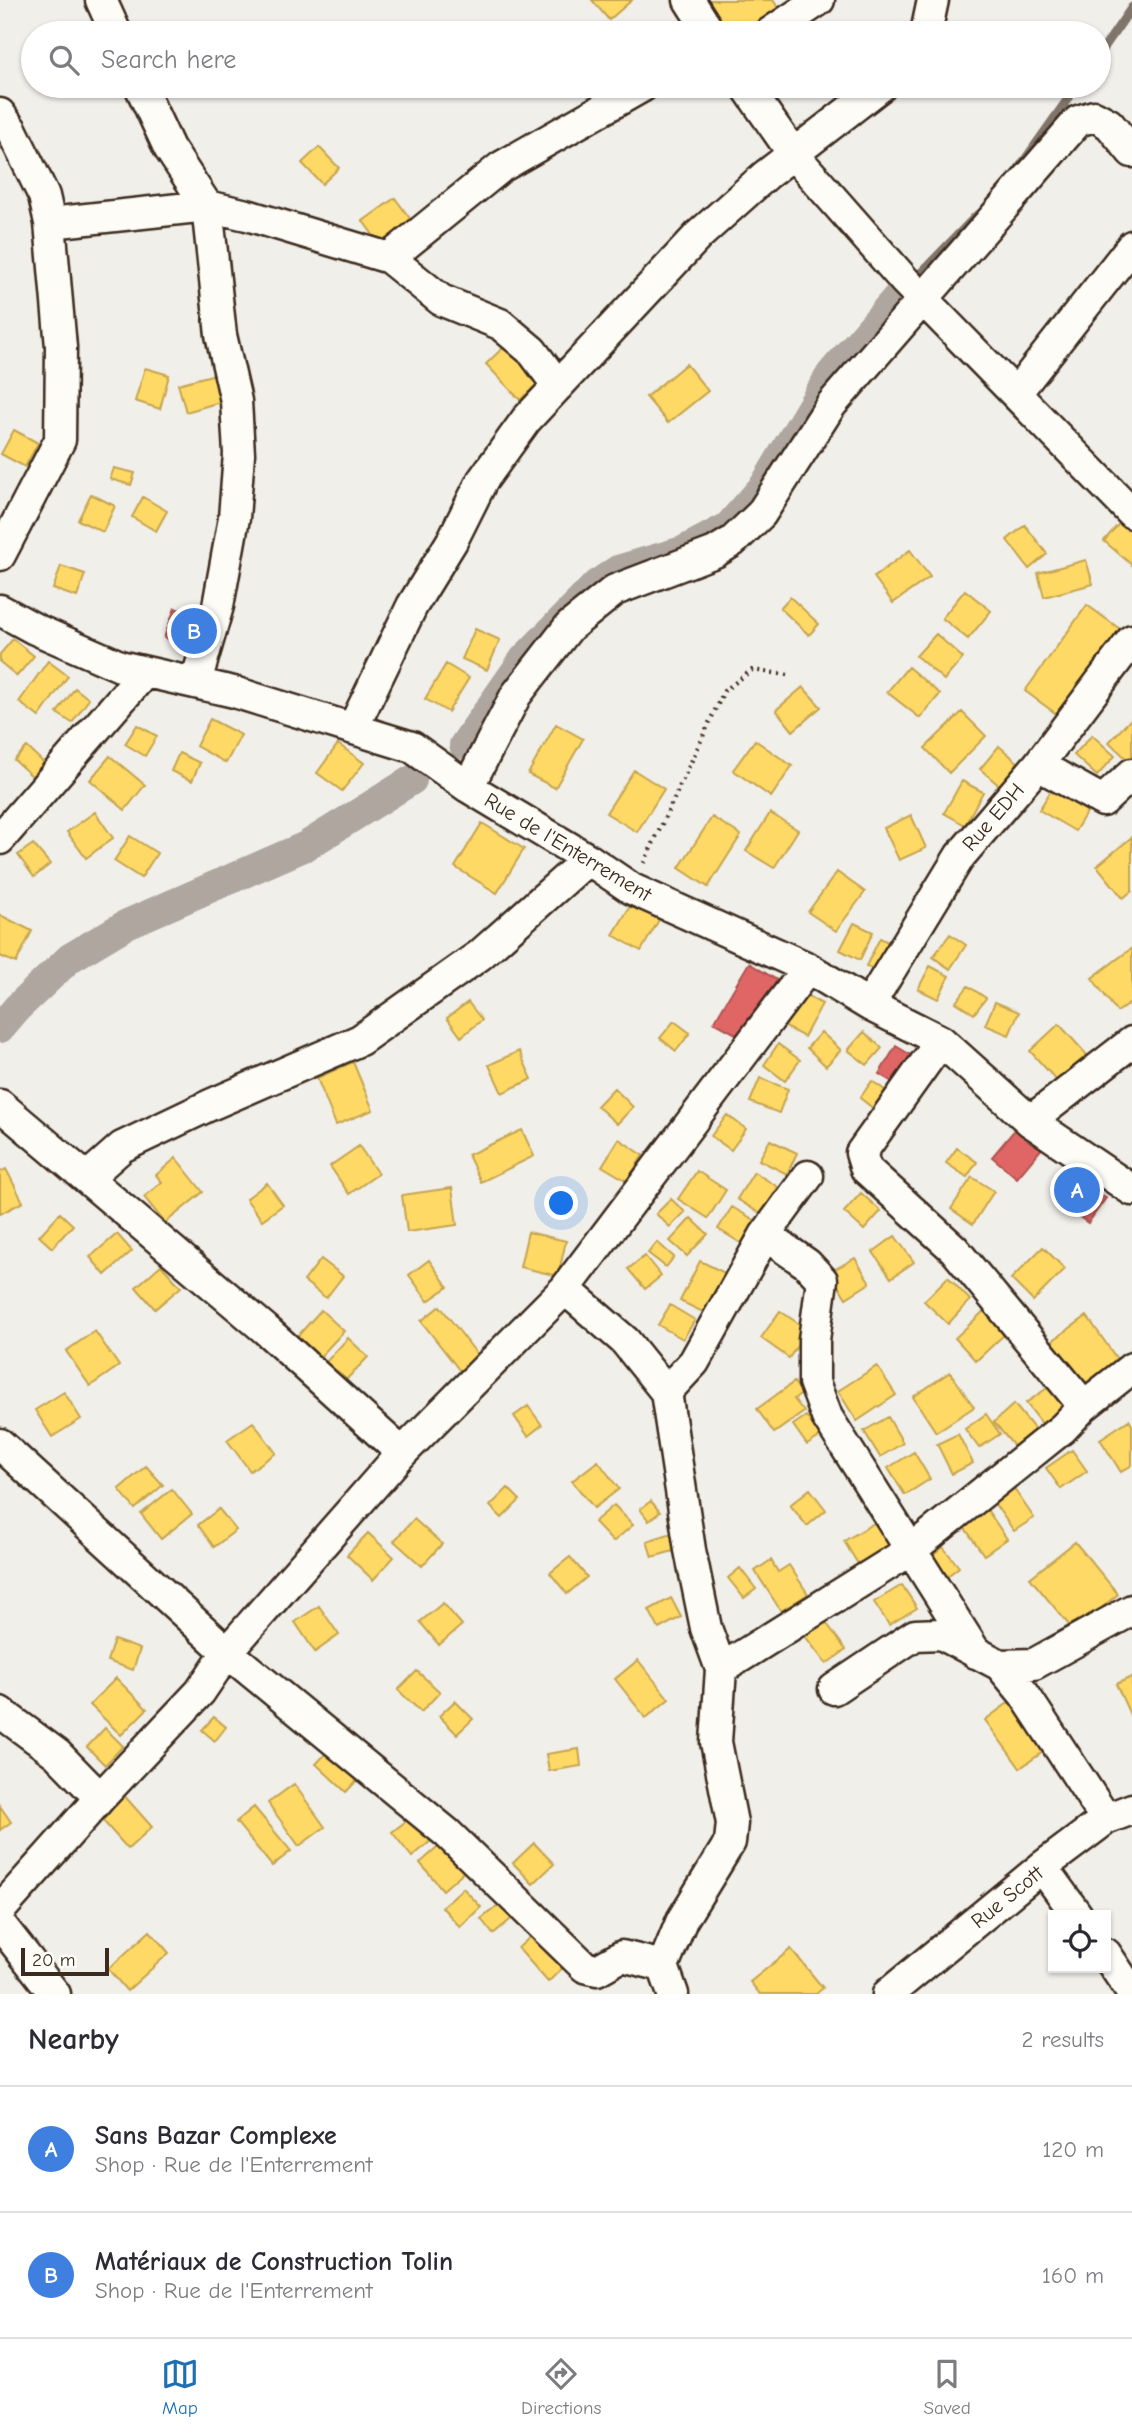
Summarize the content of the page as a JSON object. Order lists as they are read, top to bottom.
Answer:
{
  "streets": {
    "street": ["Rue EDH", "Rue de l'Enterrement", "Rue Scott"]
  },
  "crossings": [
    ["Rue EDH", "Rue de l'Enterrement"]
  ],
  "scale_bar": "20 m",
  "page": {
    "search": "Search here",
    "pins": ["B", "A"],
    "scale": "20 m",
    "heading": ["Nearby", "2 results"],
    "list": [
      {
        "mark": "A",
        "name": "Sans Bazar Complexe",
        "note": "Shop · Rue de l'Enterrement",
        "value": "120 m"
      },
      {
        "mark": "B",
        "name": "Matériaux de Construction Tolin",
        "note": "Shop · Rue de l'Enterrement",
        "value": "160 m"
      }
    ],
    "nav": ["Map", "Directions", "Saved"]
  }
}
